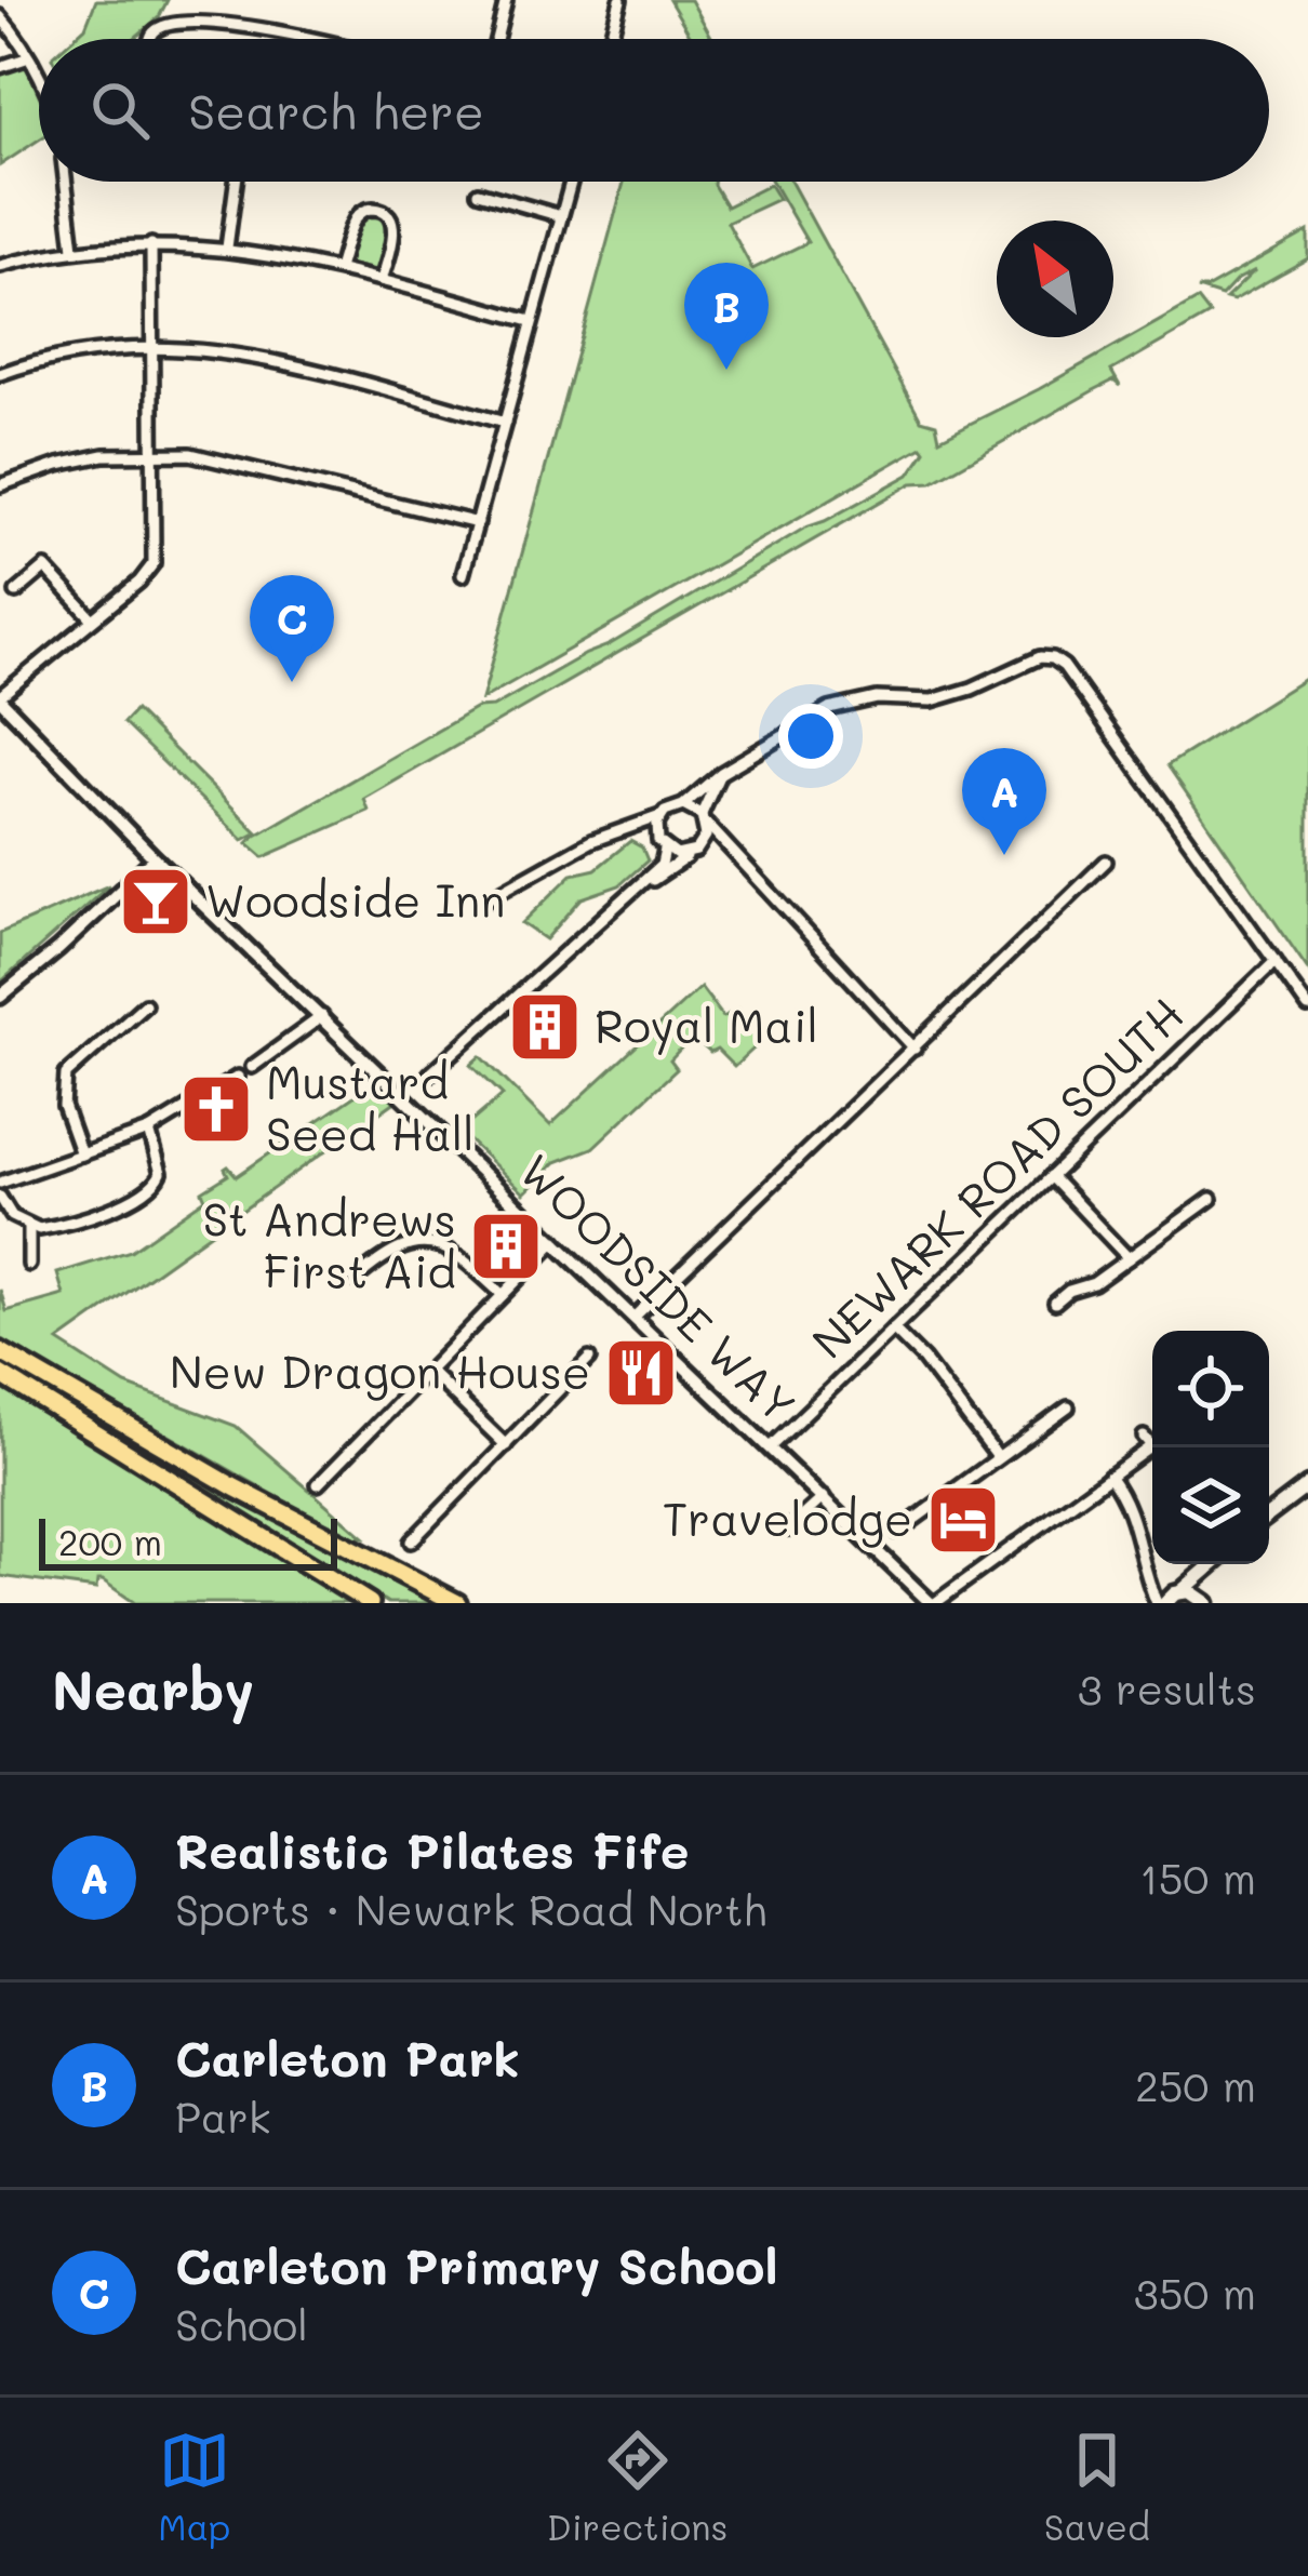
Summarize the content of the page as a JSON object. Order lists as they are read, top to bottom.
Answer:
{
  "streets": {
    "street": ["NEWARK ROAD SOUTH", "WOODSIDE WAY"]
  },
  "crossings": [
    ["NEWARK ROAD SOUTH", "WOODSIDE WAY"]
  ],
  "places": {
    "bar": ["Woodside Inn"],
    "building": ["Royal Mail", "St Andrews First Aid"],
    "church": ["Mustard Seed Hall"],
    "restaurant": ["New Dragon House"],
    "hotel": ["Travelodge"]
  },
  "scale_bar": "200 m",
  "north": "top left",
  "page": {
    "search": "Search here",
    "pins": ["B", "C", "A"],
    "scale": "200 m",
    "heading": ["Nearby", "3 results"],
    "list": [
      {
        "mark": "A",
        "name": "Realistic Pilates Fife",
        "note": "Sports · Newark Road North",
        "value": "150 m"
      },
      {
        "mark": "B",
        "name": "Carleton Park",
        "note": "Park",
        "value": "250 m"
      },
      {
        "mark": "C",
        "name": "Carleton Primary School",
        "note": "School",
        "value": "350 m"
      }
    ],
    "nav": ["Map", "Directions", "Saved"]
  }
}
